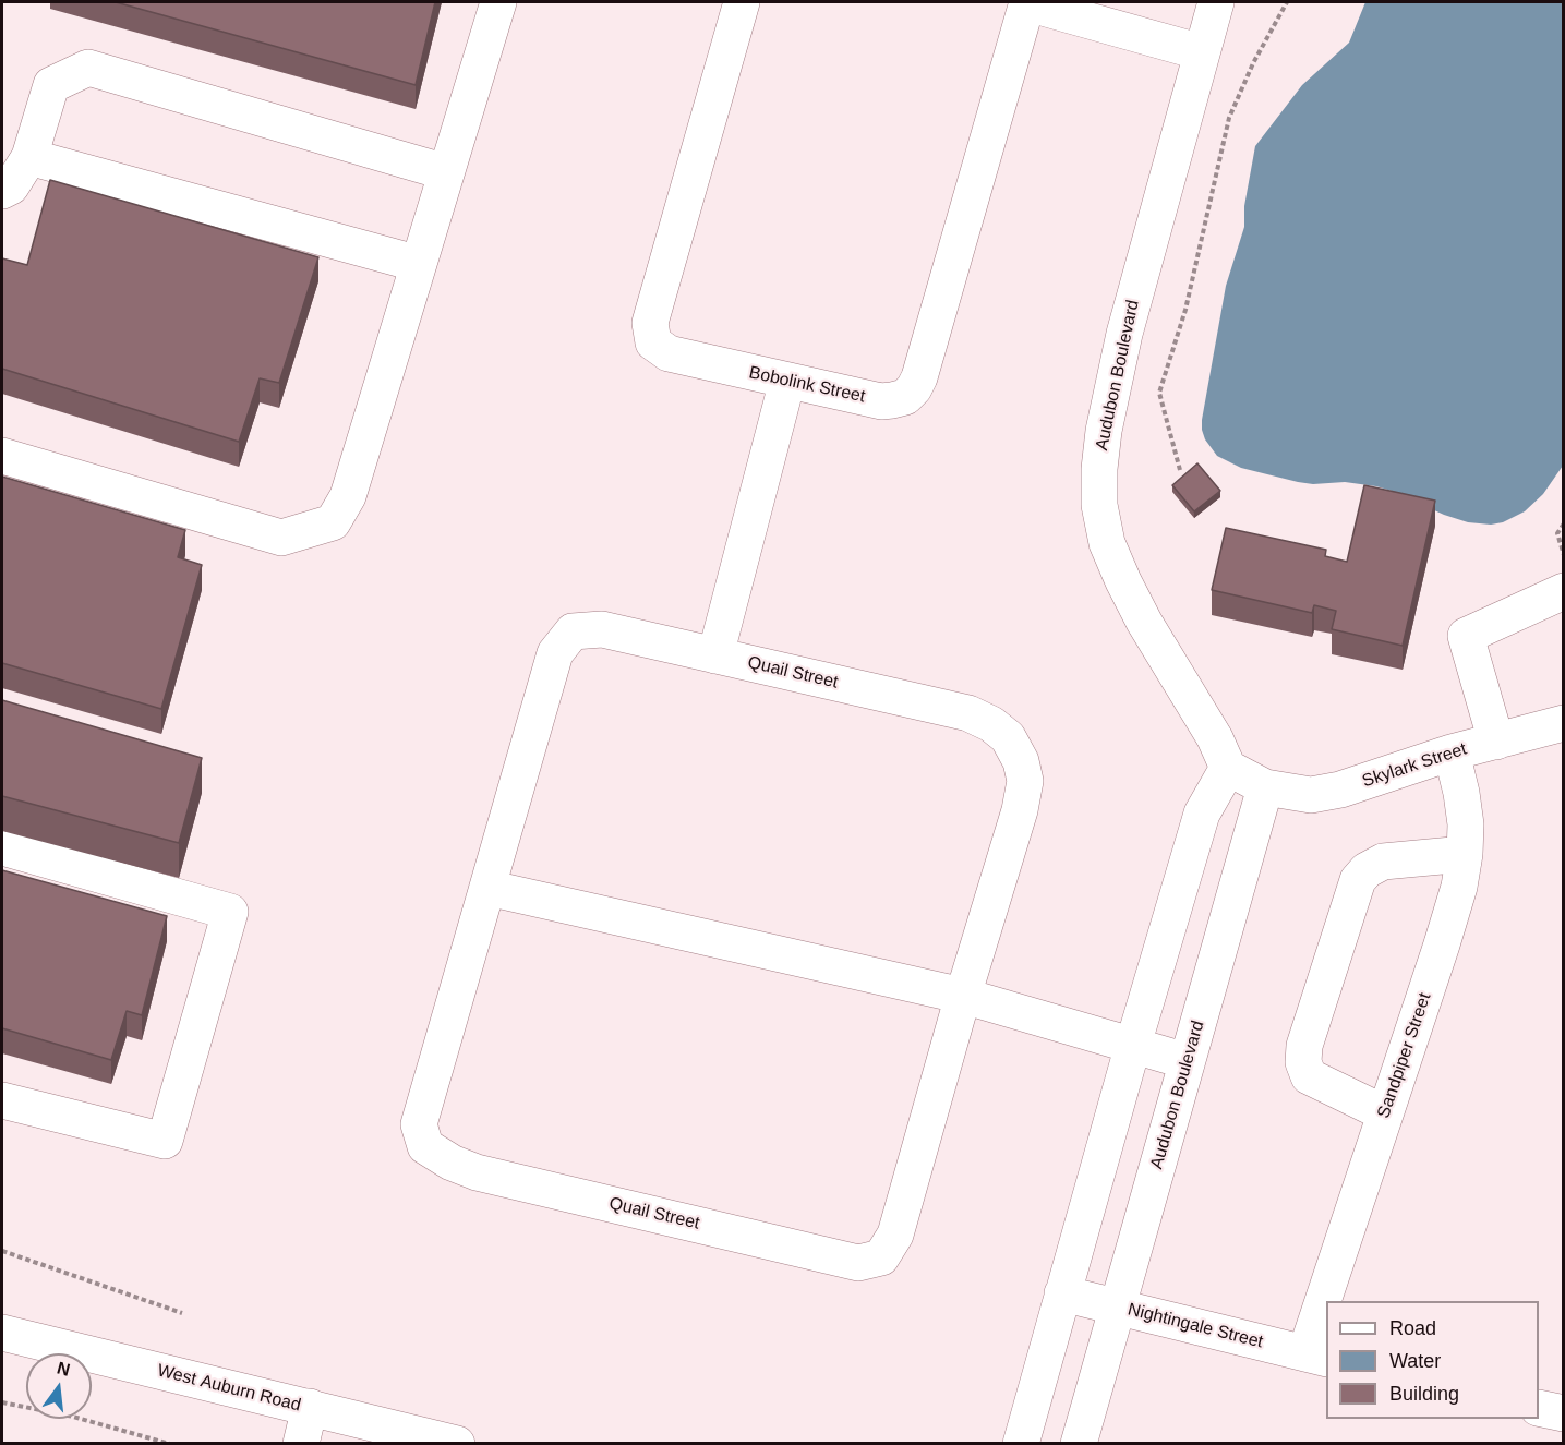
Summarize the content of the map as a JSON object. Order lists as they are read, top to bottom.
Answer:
{
  "streets": {
    "street": [
      "Audubon Boulevard",
      "Bobolink Street",
      "Quail Street",
      "Skylark Street",
      "Sandpiper Street",
      "Nightingale Street",
      "West Auburn Road"
    ]
  },
  "crossings": [
    ["Audubon Boulevard", "Bobolink Street"],
    ["Audubon Boulevard", "Skylark Street"],
    ["Audubon Boulevard", "Nightingale Street"],
    ["Skylark Street", "Sandpiper Street"],
    ["Sandpiper Street", "Nightingale Street"]
  ],
  "legend": ["Road", "Water", "Building"],
  "north": "top"
}
